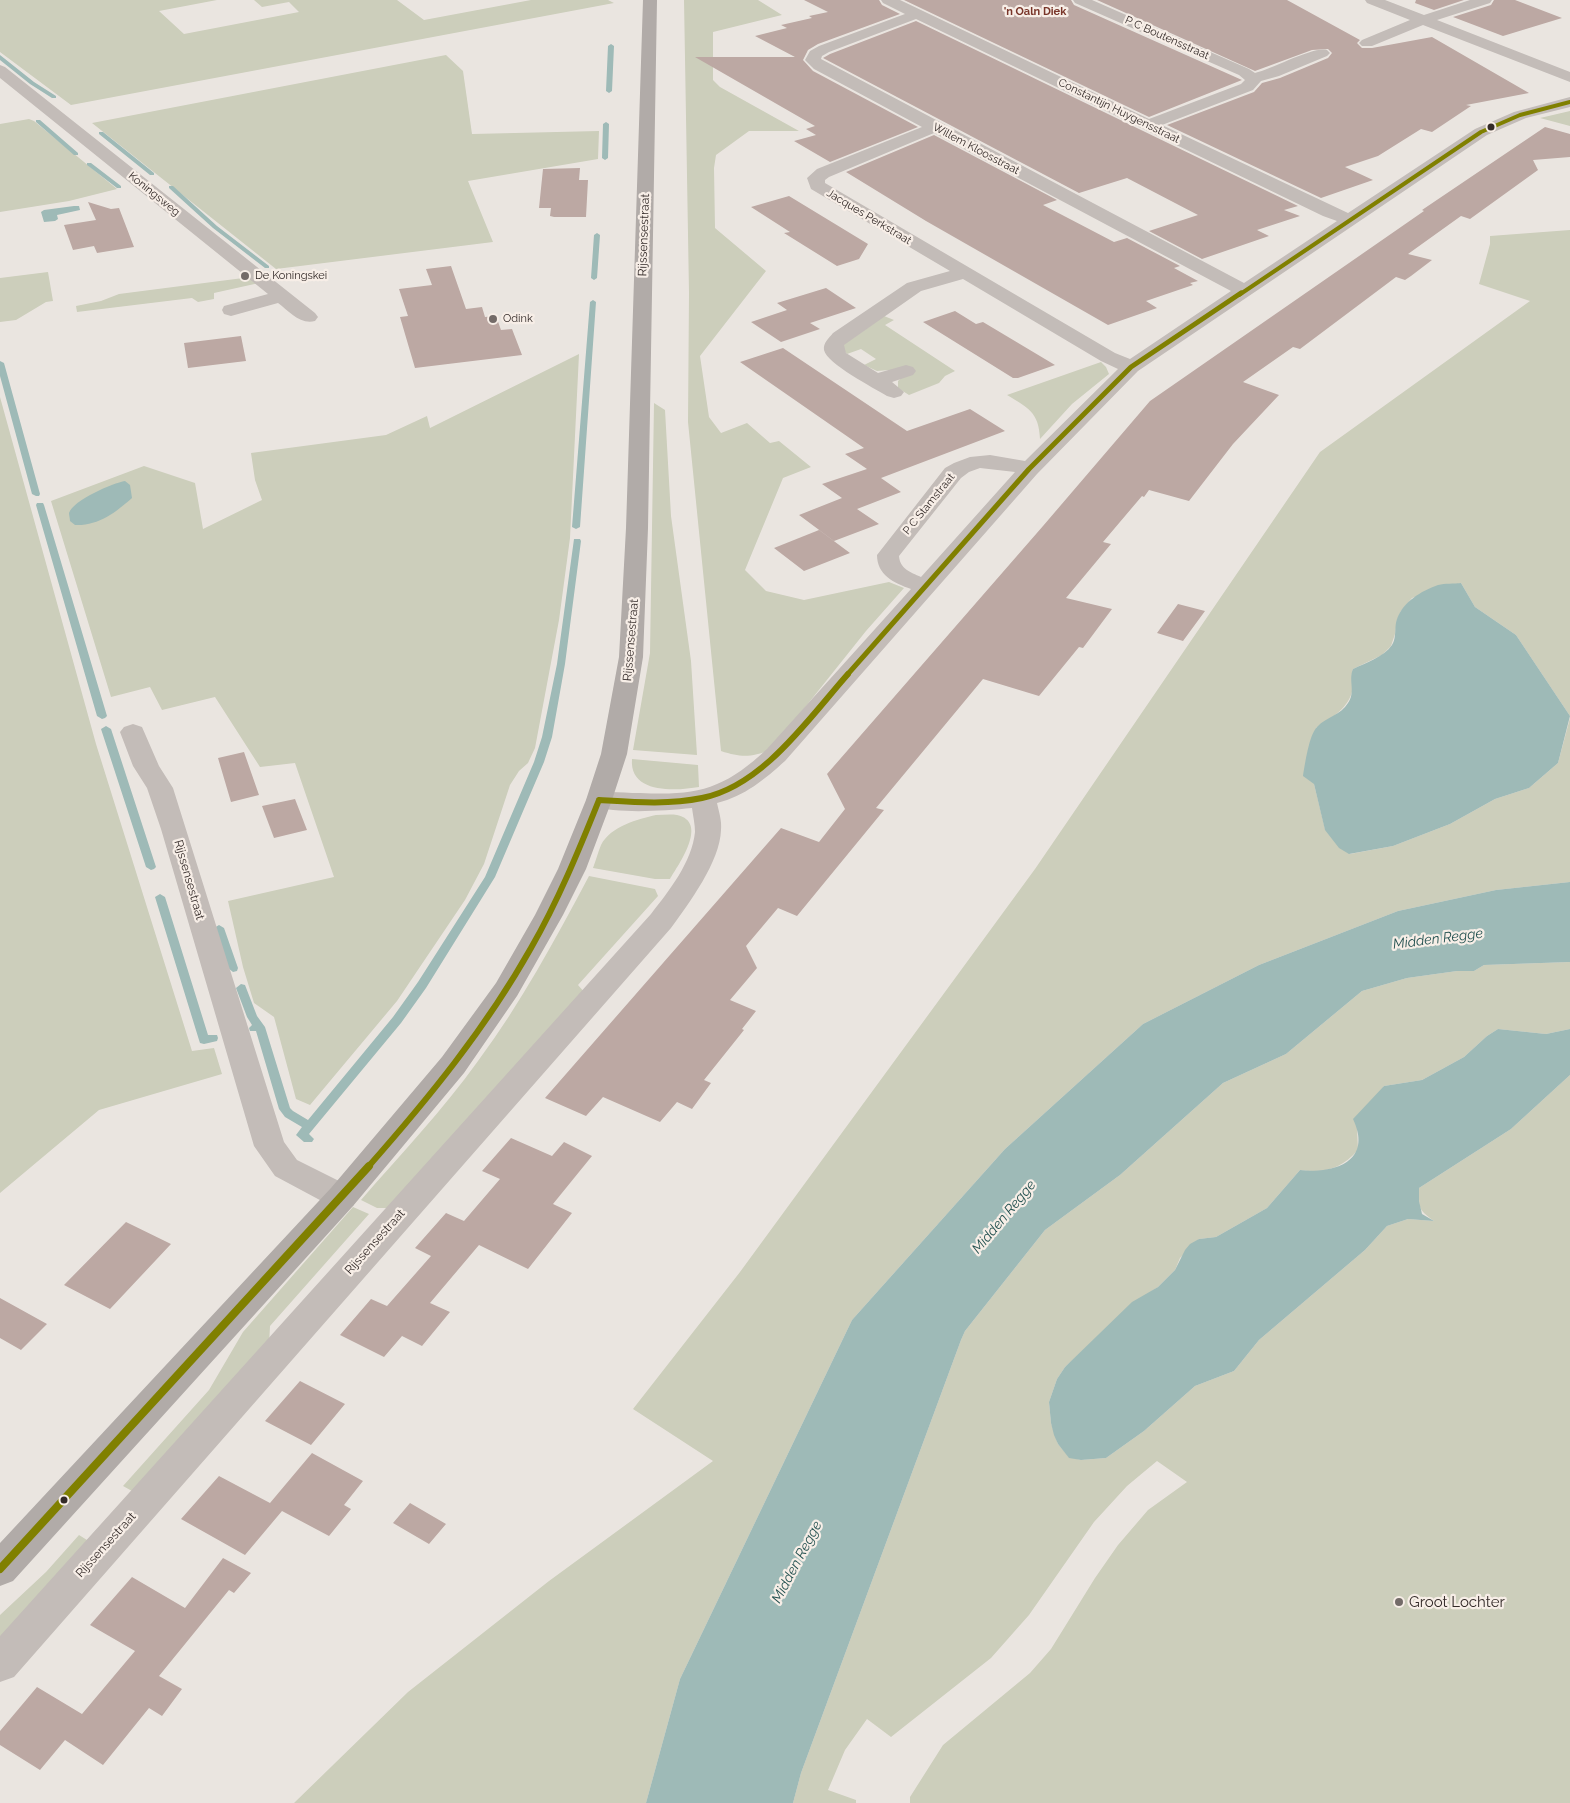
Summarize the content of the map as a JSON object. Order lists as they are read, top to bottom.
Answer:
{
  "streets": {
    "main road": ["Rijssensestraat"],
    "street": [
      "P C Boutensstraat",
      "Constantijn Huygensstraat",
      "Willem Kloosstraat",
      "Koningsweg",
      "Jacques Perkstraat",
      "P C Stamstraat"
    ]
  },
  "crossings": [
    ["Constantijn Huygensstraat", "Willem Kloosstraat"],
    ["Willem Kloosstraat", "Jacques Perkstraat"]
  ],
  "districts": ["'n Oaln Diek"],
  "water": ["Midden Regge"],
  "places": ["De Koningskei", "Odink", "Groot Lochter"]
}
